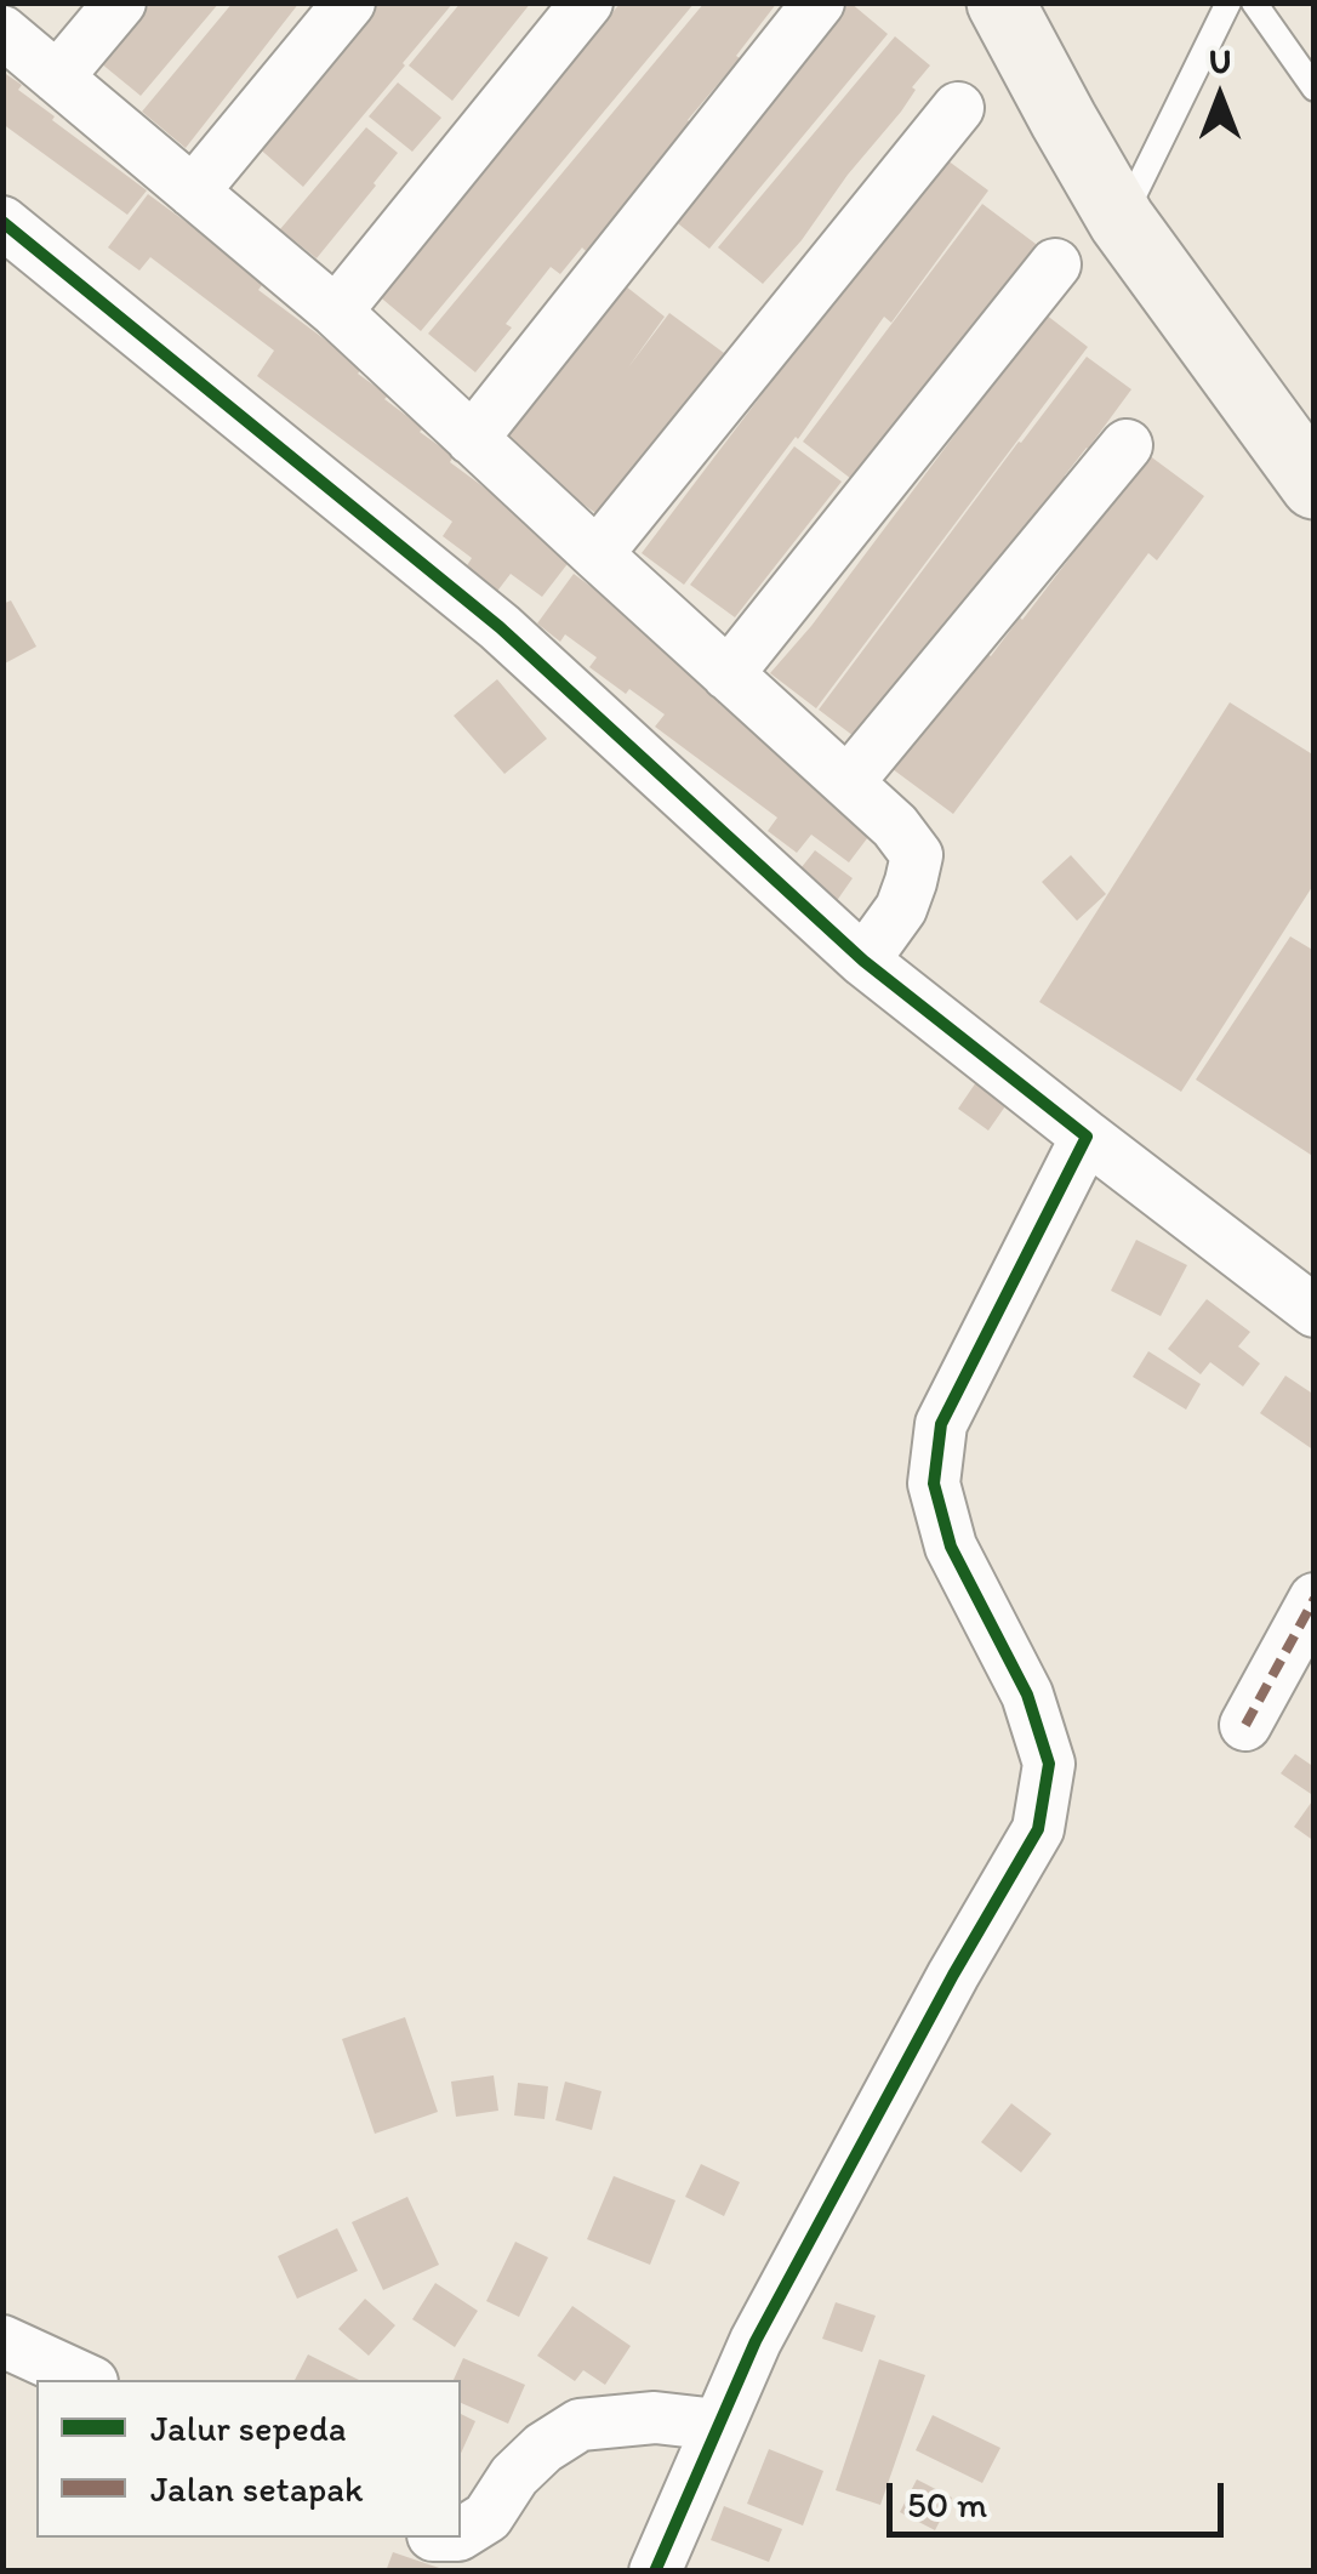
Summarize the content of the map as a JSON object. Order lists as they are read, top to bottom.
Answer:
{
  "legend": ["Jalur sepeda", "Jalan setapak"],
  "scale_bar": "50 m",
  "north": "top"
}
